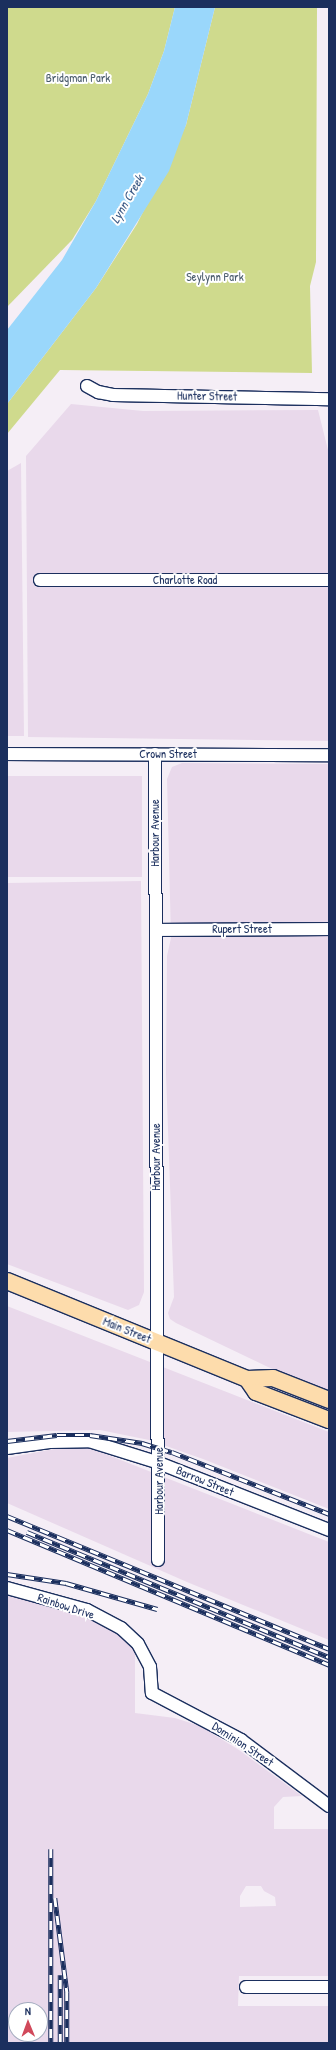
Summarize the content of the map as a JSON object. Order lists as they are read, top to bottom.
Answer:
{
  "streets": {
    "main road": ["Main Street"],
    "street": [
      "Hunter Street",
      "Charlotte Road",
      "Crown Street",
      "Harbour Avenue",
      "Rupert Street",
      "Barrow Street",
      "Rainbow Drive",
      "Dominion Street"
    ]
  },
  "crossings": [
    ["Crown Street", "Harbour Avenue"],
    ["Harbour Avenue", "Rupert Street"],
    ["Harbour Avenue", "Main Street"],
    ["Harbour Avenue", "Barrow Street"],
    ["Rainbow Drive", "Dominion Street"]
  ],
  "water": ["Lynn Creek"],
  "parks": ["Bridgman Park", "Seylynn Park"],
  "north": "top"
}
